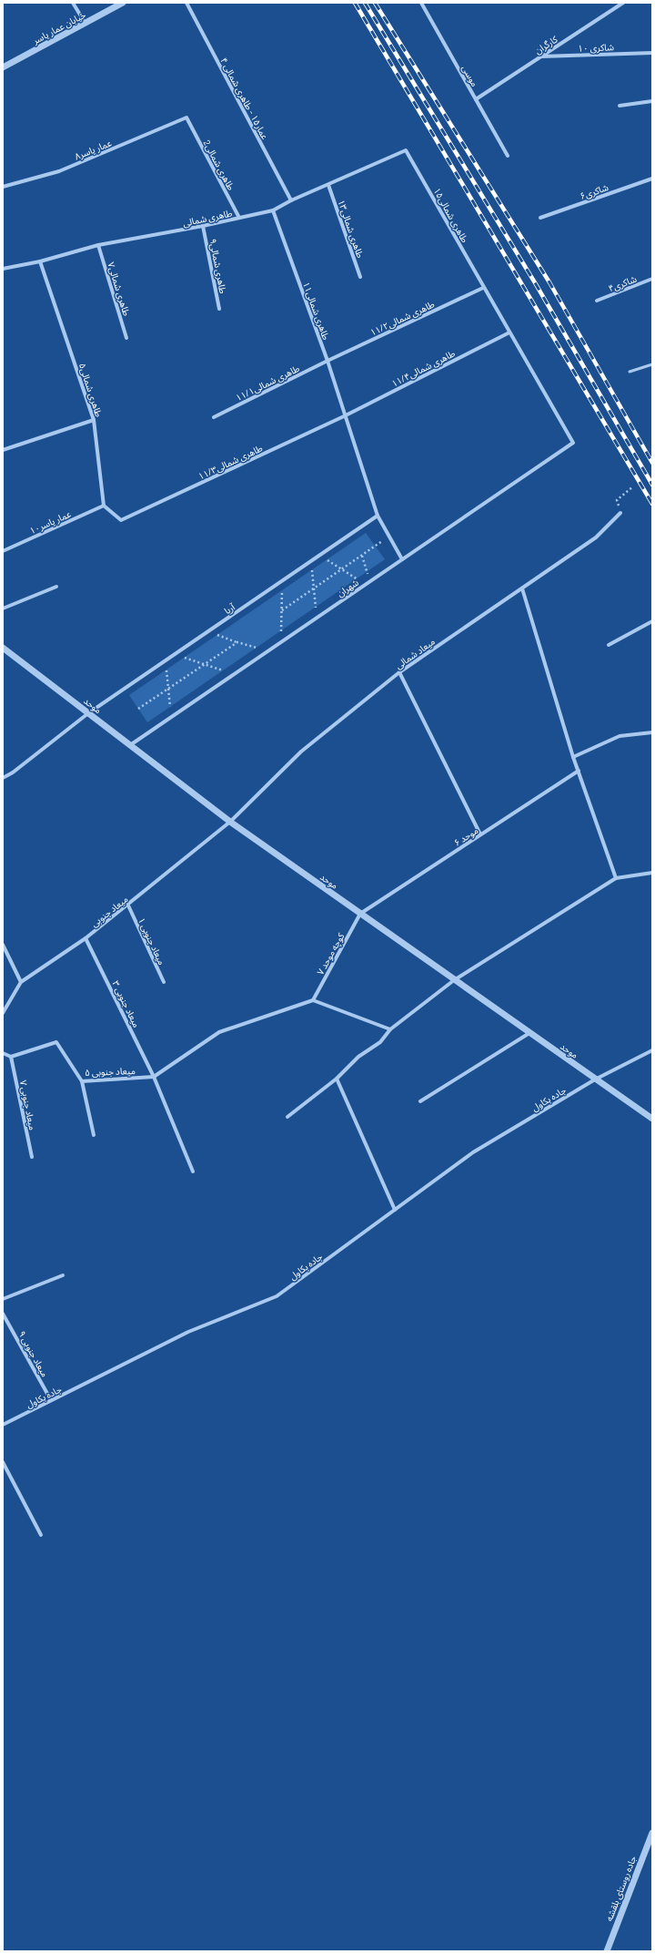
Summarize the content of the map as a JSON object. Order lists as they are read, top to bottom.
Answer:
{
  "streets": {
    "street": [
      "خیابان عمار یاسر",
      "کارگران",
      "شاکری ۱۰",
      "موسی",
      "عمار۱۵ - طاهری شمالی ۴",
      "عمار یاسر۸",
      "طاهری شمالی2",
      "شاکری۶",
      "طاهری شمالی۱۵",
      "طاهری شمالی",
      "طاهری شمالی۱۳",
      "طاهری شمالی۹",
      "شاکری۴",
      "طاهری شمالی۷",
      "طاهری شمالی۱۱",
      "طاهری شمالی۱۱/۲",
      "طاهری شمالی۱۱/۴",
      "طاهری شمالی۱۱/۱",
      "طاهری شمالی۵",
      "طاهری شمالی۱۱/۳",
      "عمار یاسر۱۰",
      "شهران",
      "آریا",
      "میعاد شمالی",
      "موحد",
      "موحد ۶",
      "میعاد جنوبی",
      "میعاد جنوبی ۱",
      "کوچه موحد ۷",
      "میعاد جنوبی ۳",
      "میعاد جنوبی ۵",
      "جاده بکاول",
      "میعاد جنوبی ۷",
      "میعاد جنوبی ۹",
      "جاده روستای بلقشه"
    ]
  },
  "crossings": [
    ["کارگران", "شاکری ۱۰"],
    ["کارگران", "موسی"],
    ["عمار۱۵ - طاهری شمالی ۴", "طاهری شمالی"],
    ["عمار یاسر۸", "طاهری شمالی2"],
    ["طاهری شمالی2", "طاهری شمالی"],
    ["طاهری شمالی۱۵", "طاهری شمالی"],
    ["طاهری شمالی۱۵", "طاهری شمالی۱۱/۲"],
    ["طاهری شمالی۱۵", "طاهری شمالی۱۱/۴"],
    ["طاهری شمالی۱۵", "شهران"],
    ["طاهری شمالی", "طاهری شمالی۱۳"],
    ["طاهری شمالی", "طاهری شمالی۹"],
    ["طاهری شمالی", "طاهری شمالی۷"],
    ["طاهری شمالی", "طاهری شمالی۱۱"],
    ["طاهری شمالی", "طاهری شمالی۵"],
    ["طاهری شمالی۱۱", "طاهری شمالی۱۱/۲"],
    ["طاهری شمالی۱۱", "طاهری شمالی۱۱/۴"],
    ["طاهری شمالی۱۱", "طاهری شمالی۱۱/۱"],
    ["طاهری شمالی۱۱", "طاهری شمالی۱۱/۳"],
    ["طاهری شمالی۱۱", "شهران"],
    ["طاهری شمالی۱۱", "آریا"],
    ["طاهری شمالی۱۱/۲", "طاهری شمالی۱۱/۱"],
    ["طاهری شمالی۱۱/۴", "طاهری شمالی۱۱/۳"],
    ["طاهری شمالی۵", "طاهری شمالی۱۱/۳"],
    ["طاهری شمالی۵", "عمار یاسر۱۰"],
    ["طاهری شمالی۱۱/۳", "عمار یاسر۱۰"],
    ["شهران", "موحد"],
    ["آریا", "موحد"],
    ["میعاد شمالی", "موحد"],
    ["میعاد شمالی", "میعاد جنوبی"],
    ["موحد", "موحد ۶"],
    ["موحد", "میعاد جنوبی"],
    ["موحد", "کوچه موحد ۷"],
    ["موحد", "جاده بکاول"],
    ["موحد ۶", "کوچه موحد ۷"],
    ["میعاد جنوبی", "میعاد جنوبی ۱"],
    ["میعاد جنوبی", "میعاد جنوبی ۳"],
    ["میعاد جنوبی ۳", "میعاد جنوبی ۵"],
    ["میعاد جنوبی ۵", "میعاد جنوبی ۷"],
    ["جاده بکاول", "میعاد جنوبی ۹"]
  ]
}
